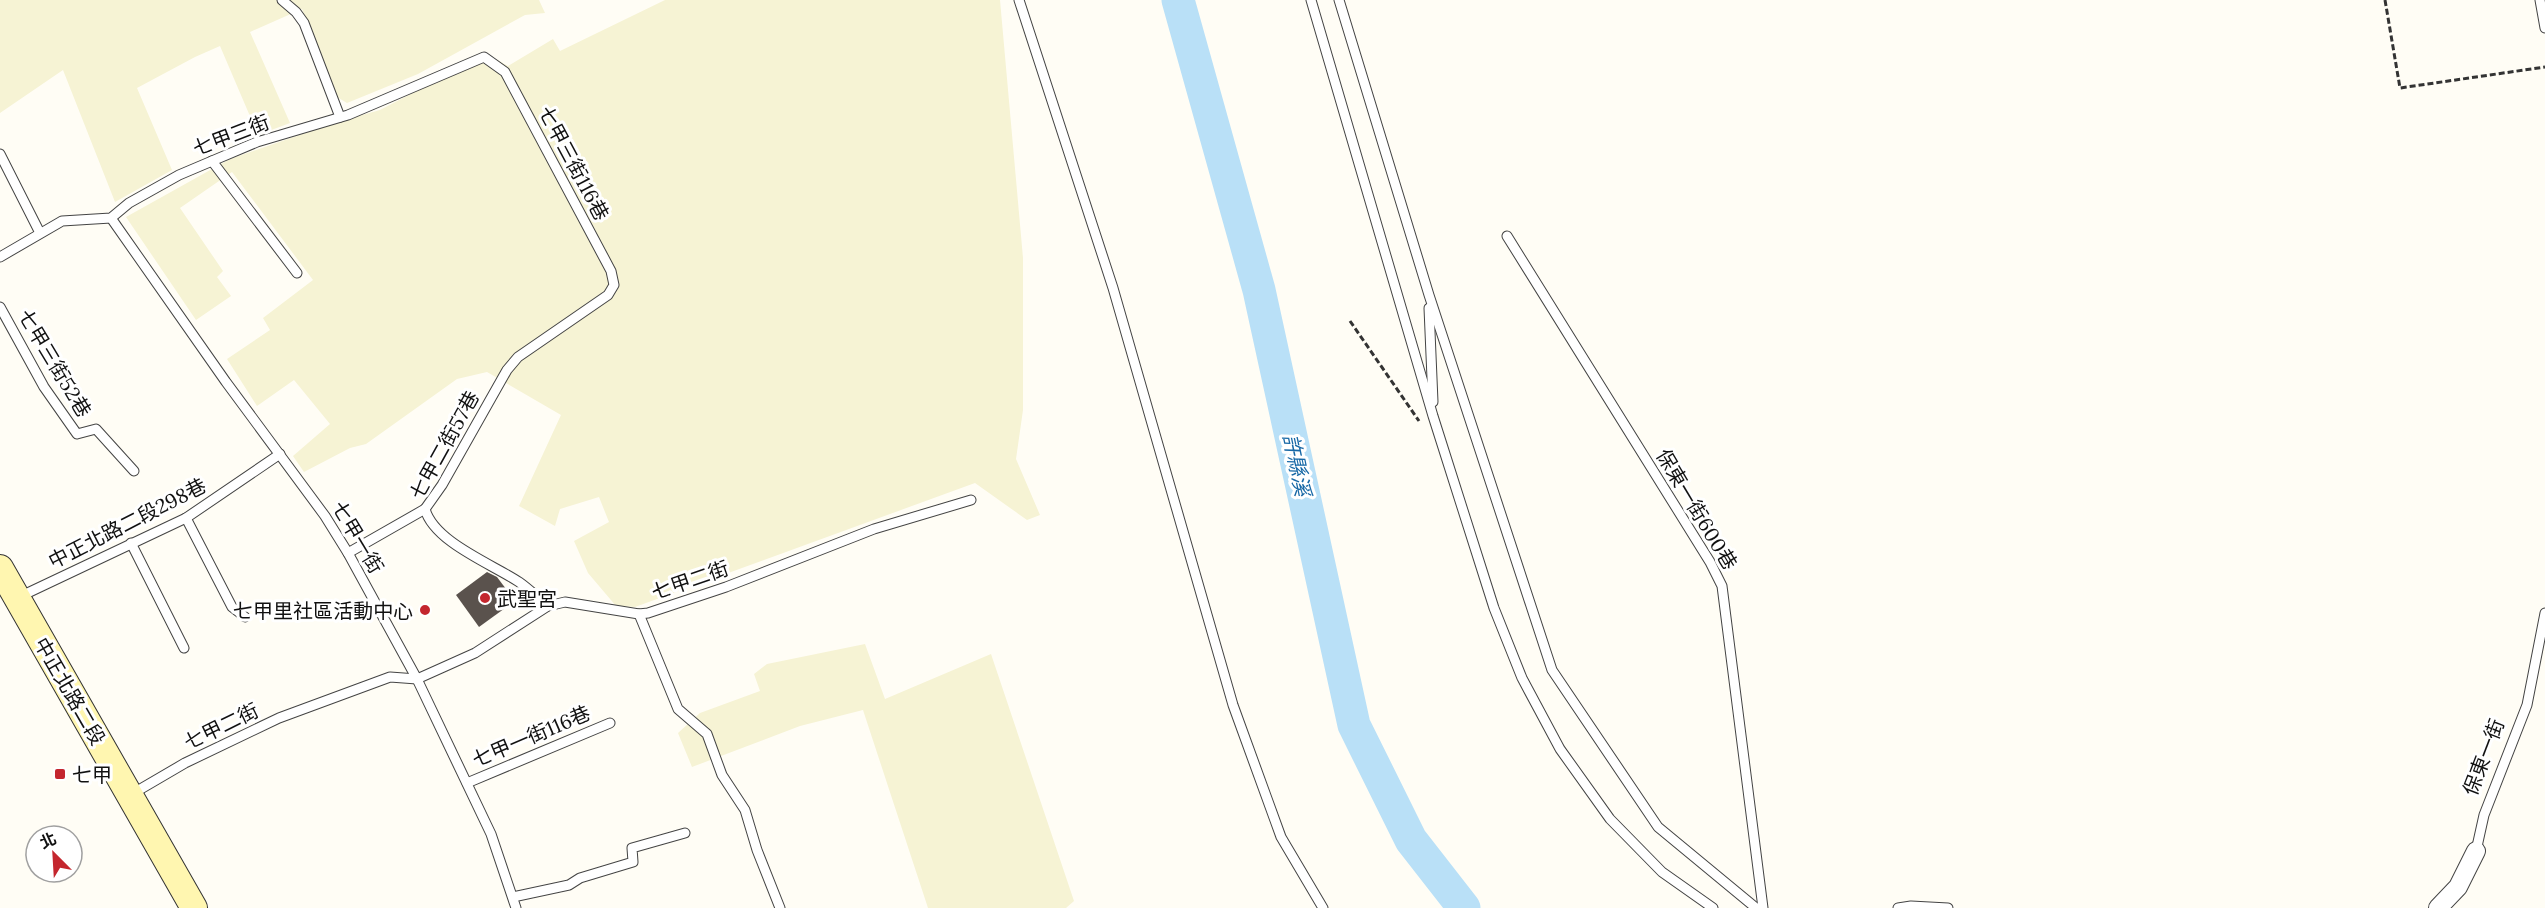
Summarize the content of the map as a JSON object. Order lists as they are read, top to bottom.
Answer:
{
  "streets": {
    "main road": ["中正北路二段"],
    "street": ["保東一街"],
    "lane": [
      "七甲三街",
      "七甲三街116巷",
      "七甲三街52巷",
      "七甲二街57巷",
      "保東一街600巷",
      "中正北路二段298巷",
      "七甲一街",
      "七甲二街",
      "七甲一街116巷"
    ]
  },
  "crossings": [
    ["七甲三街", "七甲三街116巷"],
    ["七甲三街", "七甲一街"],
    ["七甲三街116巷", "七甲二街57巷"],
    ["七甲二街57巷", "七甲二街"],
    ["中正北路二段298巷", "七甲一街"],
    ["中正北路二段298巷", "中正北路二段"],
    ["七甲一街", "七甲二街"],
    ["七甲一街", "七甲一街116巷"],
    ["七甲二街", "中正北路二段"]
  ],
  "water": ["許縣溪"],
  "places": {
    "other": ["武聖宮", "七甲里社區活動中心"],
    "transit": ["七甲"]
  },
  "north": "top left"
}
